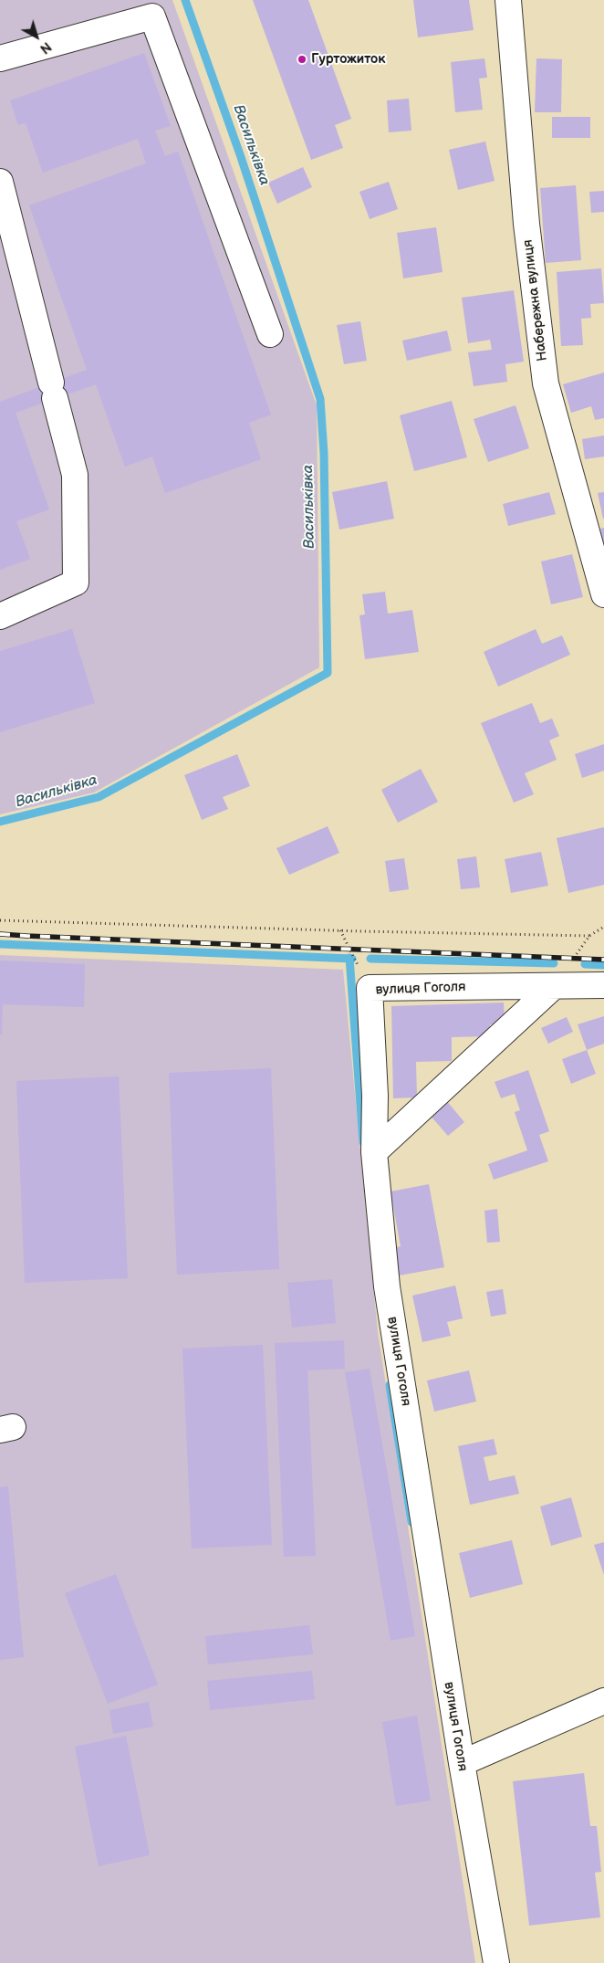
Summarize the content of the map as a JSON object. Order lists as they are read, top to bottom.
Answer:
{
  "streets": {
    "street": ["Набережна вулиця", "вулиця Гоголя"]
  },
  "water": ["Васильківка"],
  "places": ["Гуртожиток"],
  "north": "bottom right"
}
